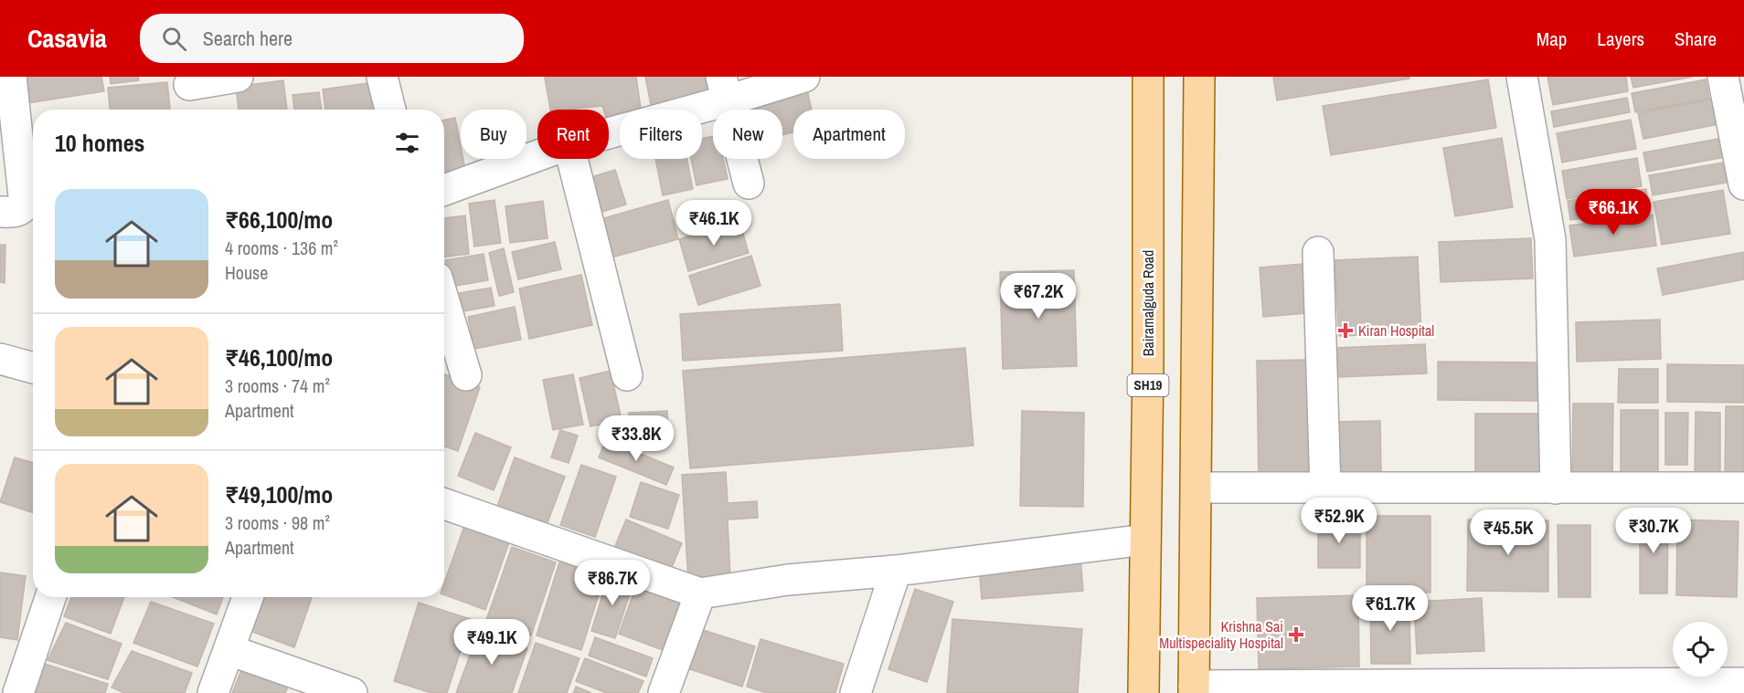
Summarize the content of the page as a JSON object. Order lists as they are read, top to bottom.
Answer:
{
  "streets": {
    "main road": ["Bairamalguda Road", "SH19"]
  },
  "places": {
    "health": ["Kiran Hospital", "Krishna Sai Multispeciality Hospital"]
  },
  "page": {
    "header": "Casavia",
    "search": "Search here",
    "nav": ["Map", "Layers", "Share"],
    "chip": [
      "Buy",
      "Rent",
      "Filters",
      "New",
      "Apartment"
    ],
    "heading": "10 homes",
    "list": [
      {
        "name": "₹66,100/mo",
        "note": "4 rooms · 136 m² · House"
      },
      {
        "name": "₹46,100/mo",
        "note": "3 rooms · 74 m² · Apartment"
      },
      {
        "name": "₹49,100/mo",
        "note": "3 rooms · 98 m² · Apartment"
      }
    ],
    "price": [
      "₹66.1K",
      "₹46.1K",
      "₹67.2K",
      "₹33.8K",
      "₹52.9K",
      "₹30.7K",
      "₹45.5K",
      "₹86.7K",
      "₹61.7K",
      "₹49.1K"
    ]
  }
}
